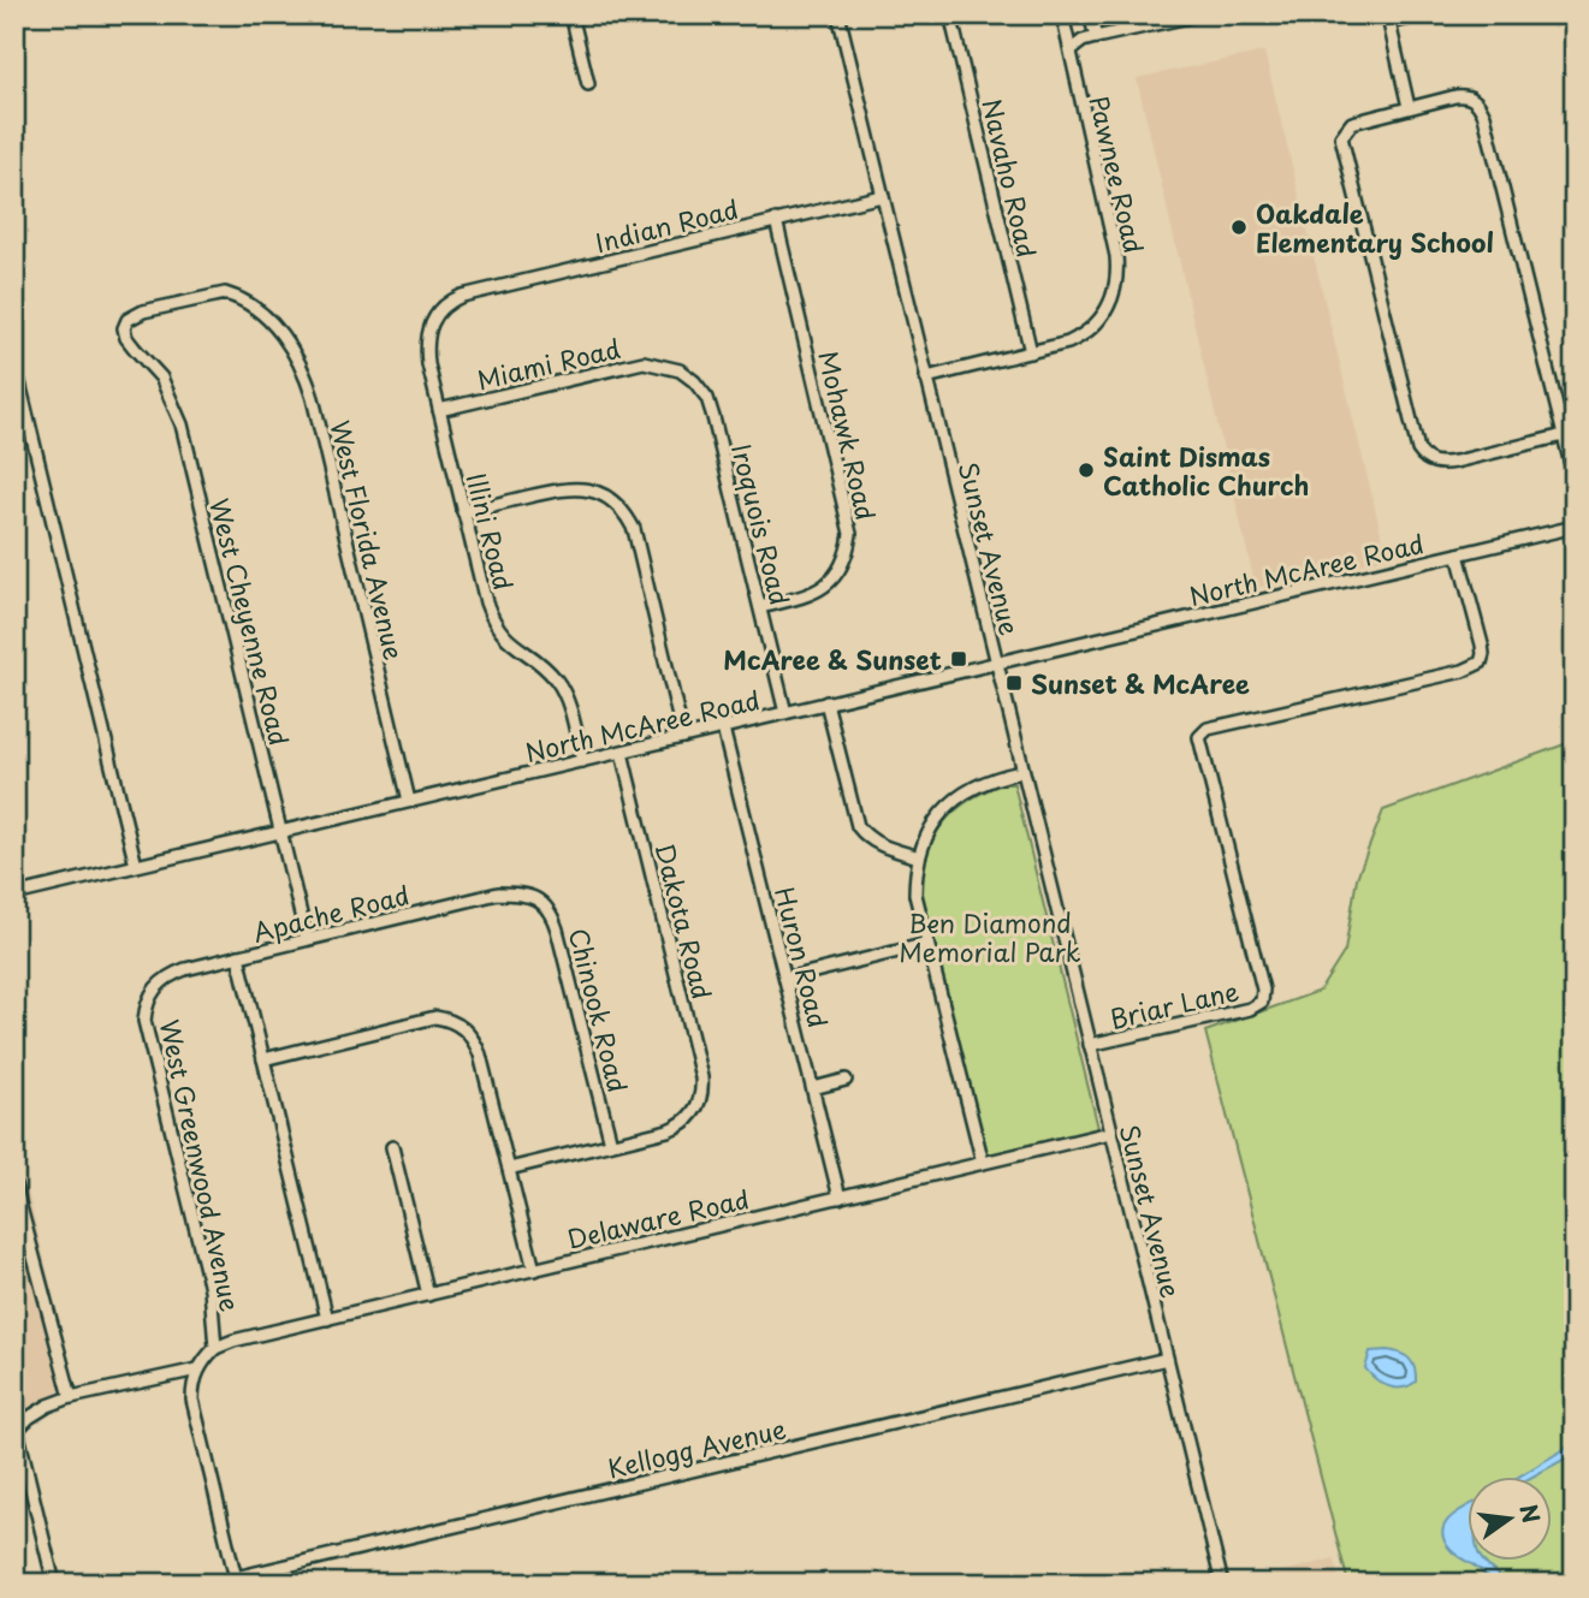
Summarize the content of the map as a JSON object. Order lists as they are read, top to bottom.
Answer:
{
  "streets": {
    "street": [
      "Pawnee Road",
      "Navaho Road",
      "Indian Road",
      "Miami Road",
      "Mohawk Road",
      "Iroquois Road",
      "Illini Road",
      "West Florida Avenue",
      "Sunset Avenue",
      "North McAree Road",
      "West Cheyenne Road",
      "Apache Road",
      "Dakota Road",
      "Huron Road",
      "Briar Lane",
      "Chinook Road",
      "West Greenwood Avenue",
      "Delaware Road",
      "Kellogg Avenue"
    ]
  },
  "crossings": [
    ["Pawnee Road", "Navaho Road"],
    ["Indian Road", "Mohawk Road"],
    ["Indian Road", "Illini Road"],
    ["Indian Road", "Sunset Avenue"],
    ["Miami Road", "Iroquois Road"],
    ["Miami Road", "Illini Road"],
    ["Mohawk Road", "Iroquois Road"],
    ["Iroquois Road", "North McAree Road"],
    ["Illini Road", "North McAree Road"],
    ["West Florida Avenue", "North McAree Road"],
    ["West Florida Avenue", "West Cheyenne Road"],
    ["Sunset Avenue", "North McAree Road"],
    ["Sunset Avenue", "Briar Lane"],
    ["Sunset Avenue", "Delaware Road"],
    ["Sunset Avenue", "Kellogg Avenue"],
    ["North McAree Road", "West Cheyenne Road"],
    ["North McAree Road", "Dakota Road"],
    ["North McAree Road", "Huron Road"],
    ["North McAree Road", "Briar Lane"],
    ["West Cheyenne Road", "Apache Road"],
    ["Apache Road", "Chinook Road"],
    ["Apache Road", "West Greenwood Avenue"],
    ["Dakota Road", "Chinook Road"],
    ["Huron Road", "Delaware Road"],
    ["West Greenwood Avenue", "Delaware Road"]
  ],
  "parks": ["Ben Diamond Memorial Park"],
  "places": {
    "other": ["Oakdale Elementary School", "Saint Dismas Catholic Church"],
    "transit": ["McAree & Sunset", "Sunset & McAree"]
  },
  "north": "right"
}
